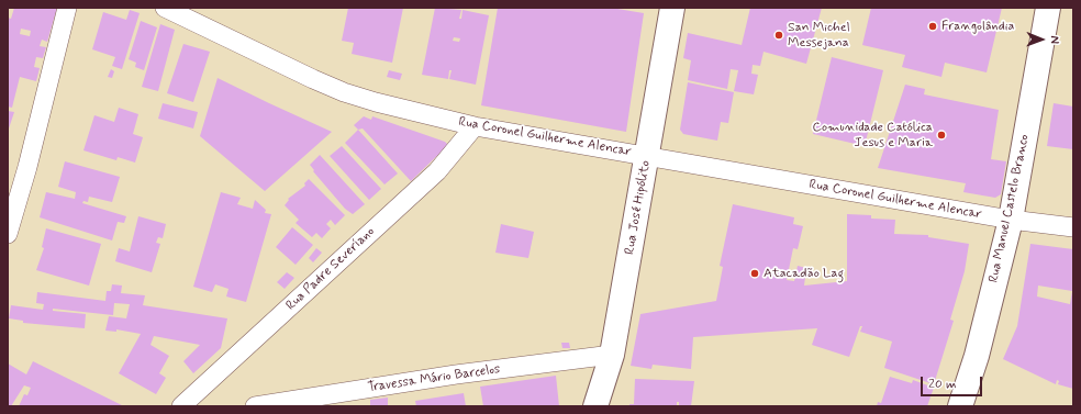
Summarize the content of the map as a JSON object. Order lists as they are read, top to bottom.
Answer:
{
  "streets": {
    "main road": ["Rua José Hipólito", "Rua Manuel Castelo Branco"],
    "street": ["Rua Coronel Guilherme Alencar", "Rua Padre Severíano", "Travessa Mário Barcelos"]
  },
  "crossings": [
    ["Rua Coronel Guilherme Alencar", "Rua José Hipólito"],
    ["Rua Coronel Guilherme Alencar", "Rua Manuel Castelo Branco"],
    ["Rua Coronel Guilherme Alencar", "Rua Padre Severíano"],
    ["Rua José Hipólito", "Travessa Mário Barcelos"]
  ],
  "places": [
    "Frangolândia",
    "San Michel Messejana",
    "Comunidade Católica Jesus e Maria",
    "Atacadão Lag"
  ],
  "scale_bar": "20 m",
  "north": "right"
}
